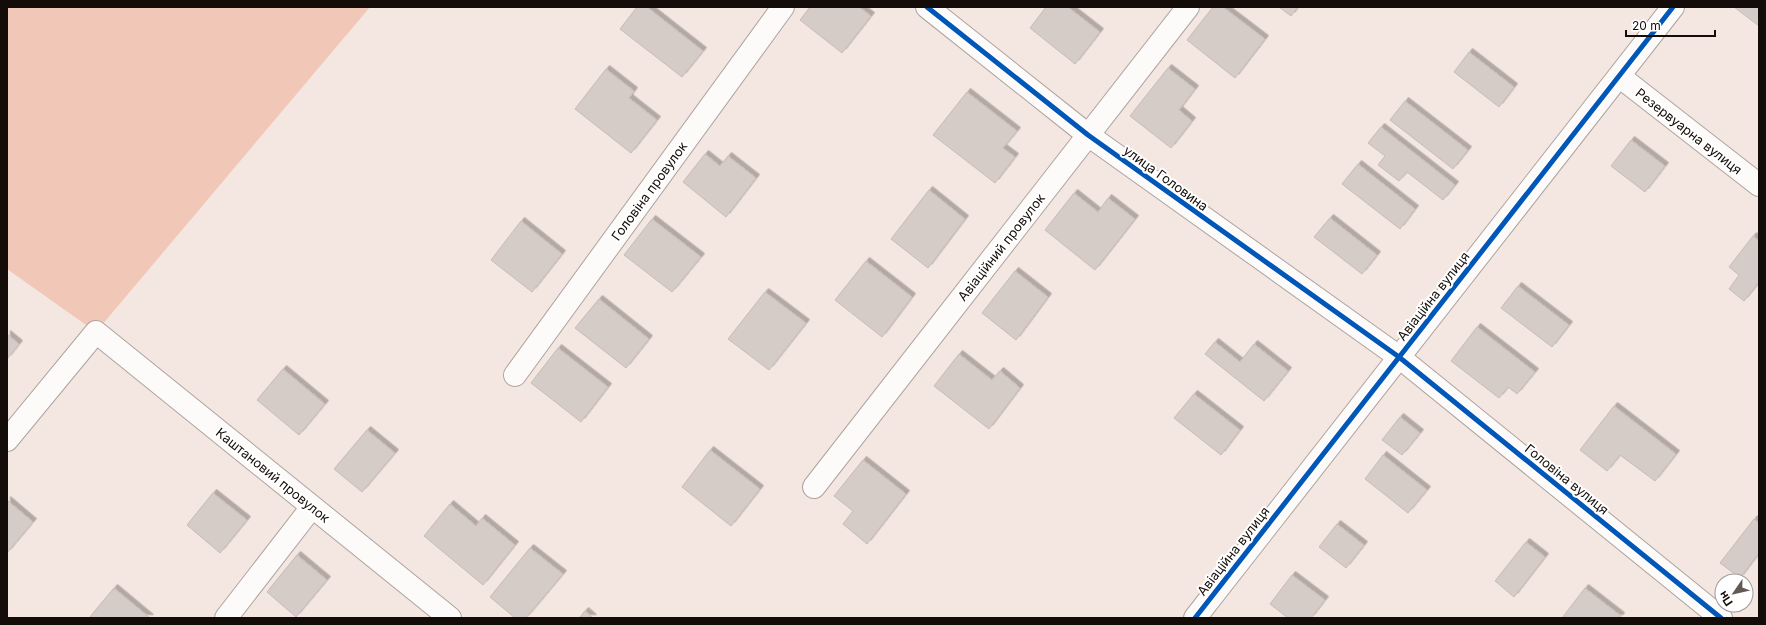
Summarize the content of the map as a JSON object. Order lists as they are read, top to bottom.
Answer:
{
  "streets": {
    "street": [
      "Резервуарна вулиця",
      "улица Головина",
      "Головіна провулок",
      "Авіаційний провулок",
      "Авіаційна вулиця",
      "Каштановий провулок",
      "Головіна вулиця"
    ]
  },
  "crossings": [
    ["Резервуарна вулиця", "Авіаційна вулиця"],
    ["улица Головина", "Авіаційний провулок"],
    ["улица Головина", "Авіаційна вулиця"],
    ["улица Головина", "Головіна вулиця"],
    ["Авіаційна вулиця", "Головіна вулиця"]
  ],
  "scale_bar": "20 m",
  "north": "bottom left"
}
